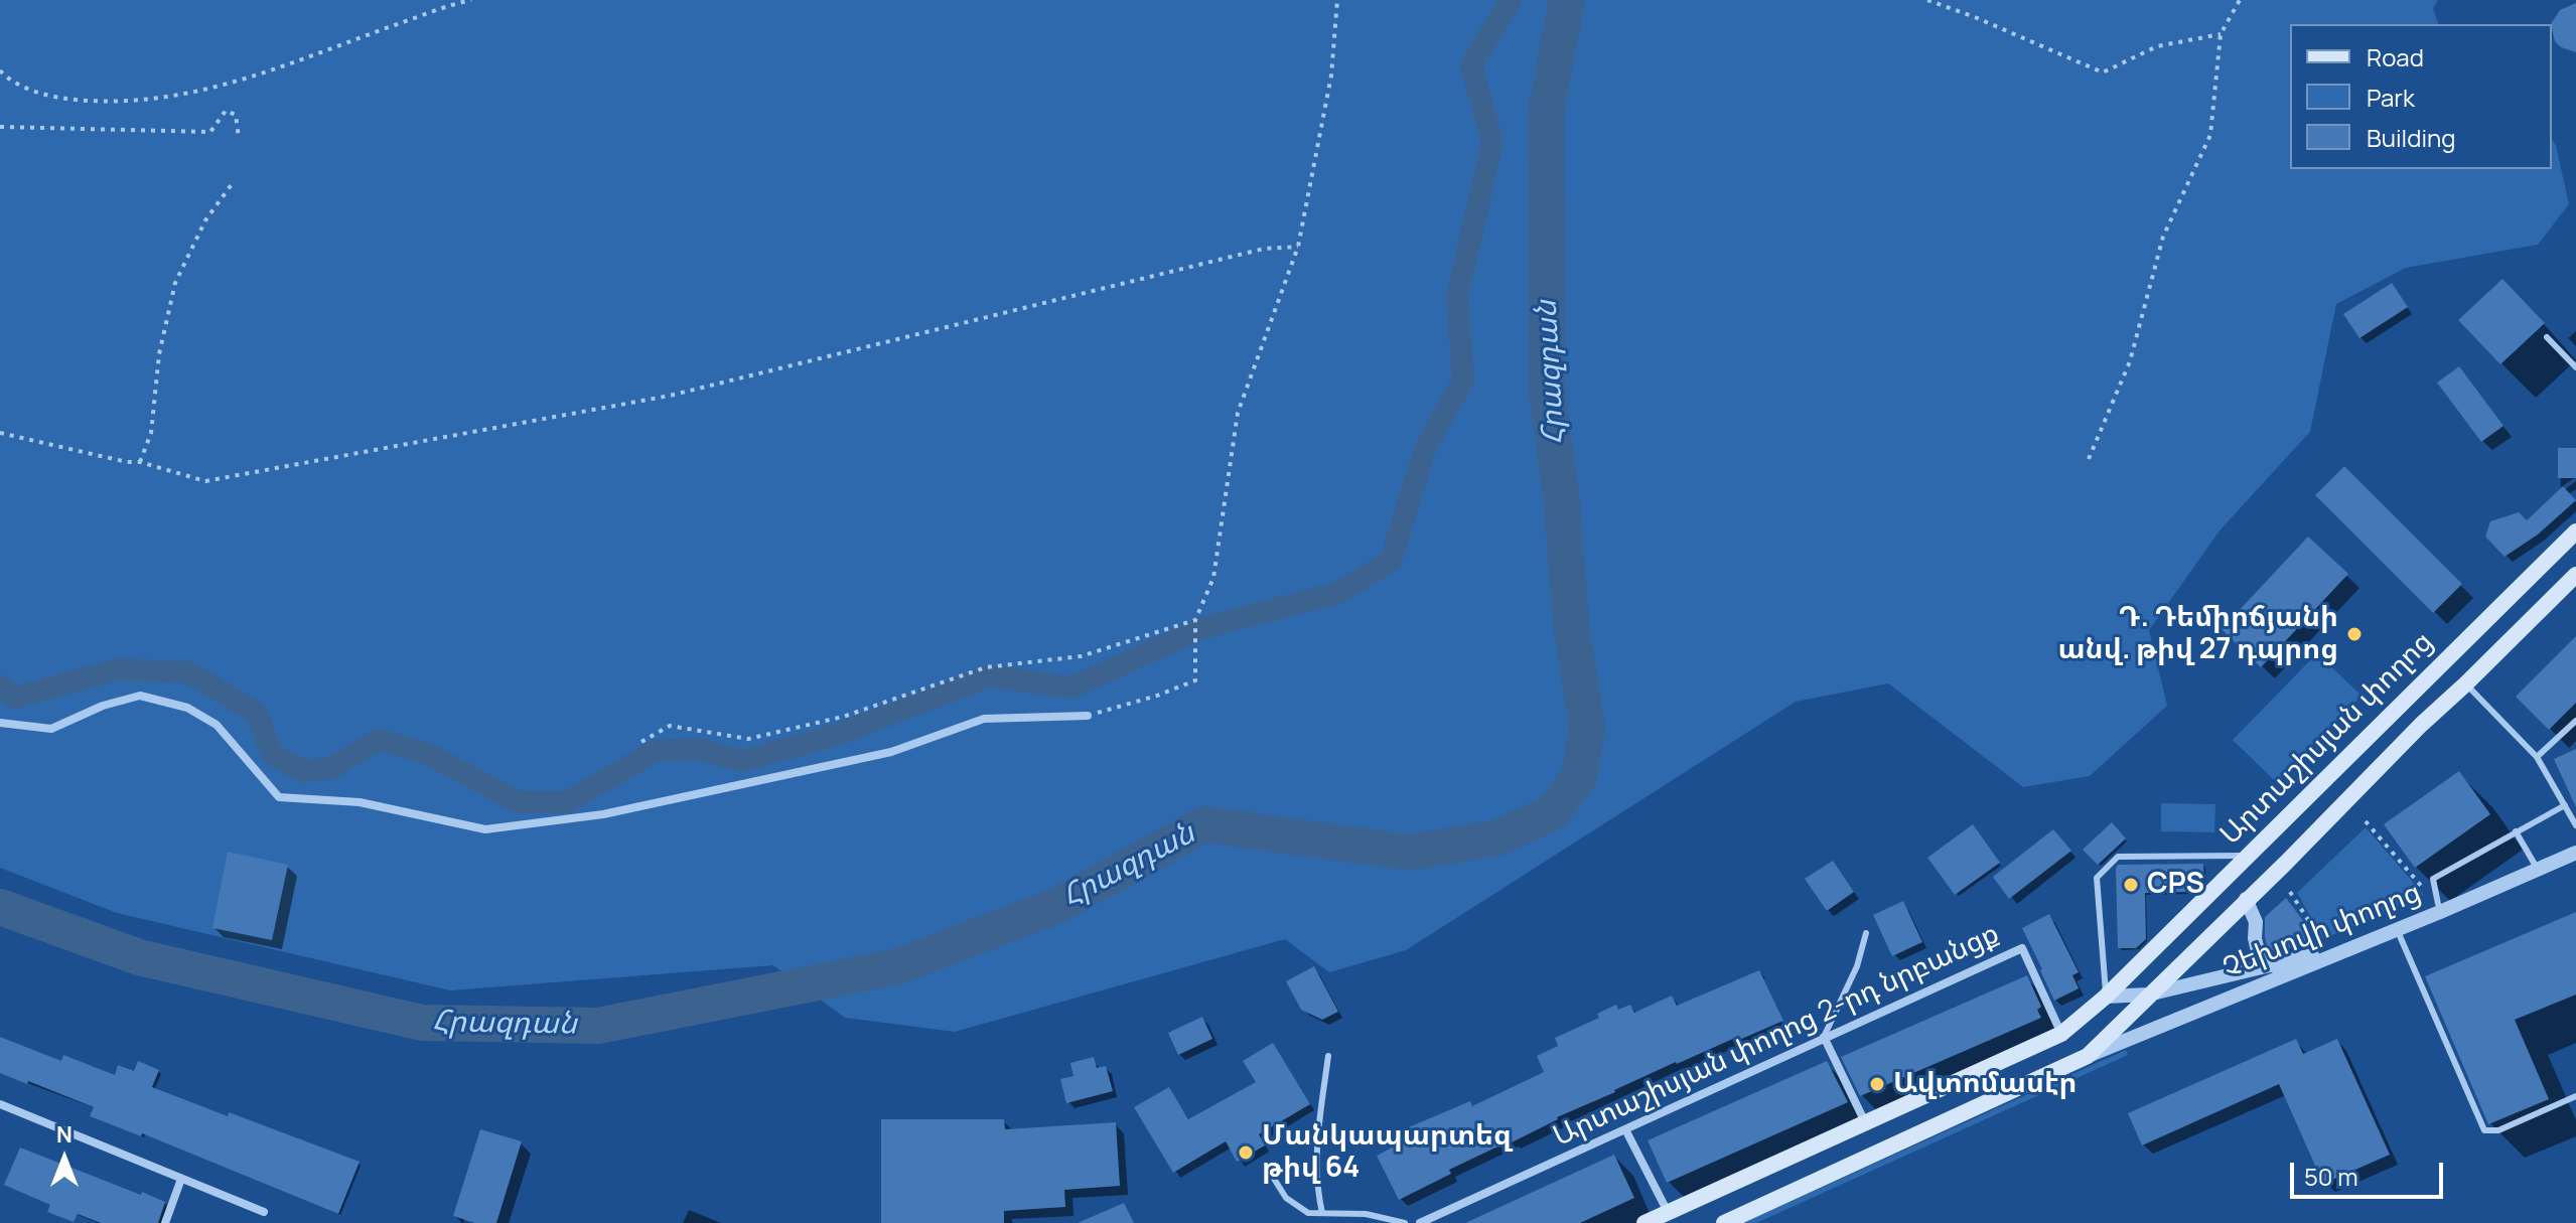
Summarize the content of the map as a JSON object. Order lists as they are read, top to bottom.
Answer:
{
  "streets": {
    "main road": ["Արտաշիսյան փողոց"],
    "street": ["Չեխովի փողոց", "Արտաշիսյան փողոց 2-րդ նրբանցք"]
  },
  "crossings": [
    ["Արտաշիսյան փողոց", "Չեխովի փողոց"],
    ["Արտաշիսյան փողոց", "Արտաշիսյան փողոց 2-րդ նրբանցք"]
  ],
  "water": ["Հրազդան"],
  "places": [
    "Դ. Դեմիրճյանի անվ. թիվ 27 դպրոց",
    "CPS",
    "Ավտոմասէր",
    "Մանկապարտեզ թիվ 64"
  ],
  "legend": ["Road", "Park", "Building"],
  "scale_bar": "50 m",
  "north": "top"
}
